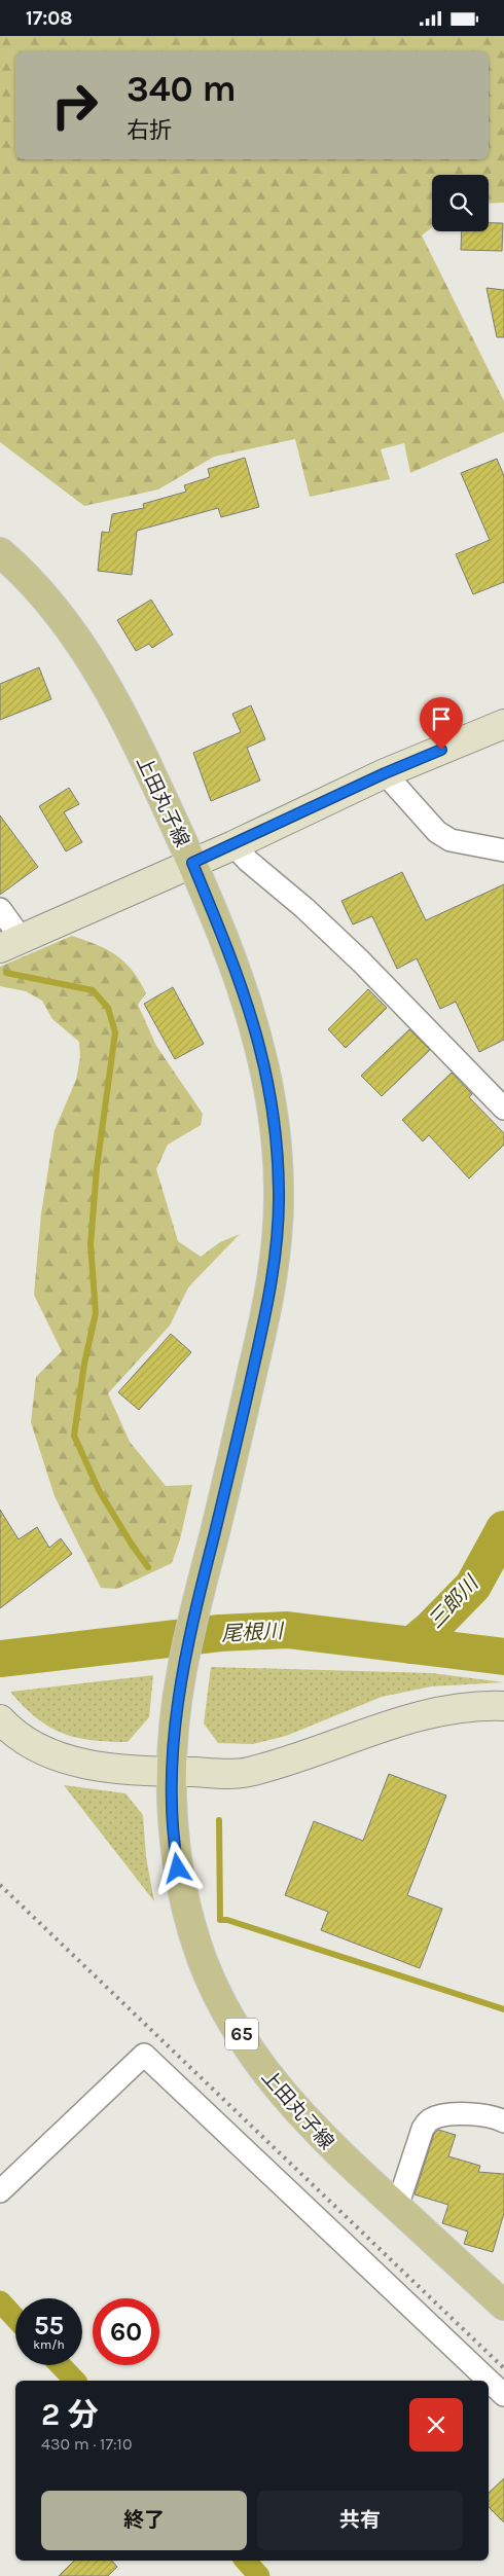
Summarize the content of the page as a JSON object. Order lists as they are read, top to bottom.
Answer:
{
  "streets": {
    "main road": ["上田丸子線", "65"]
  },
  "water": ["三郎川", "尾根川"],
  "page": {
    "status": "17:08",
    "turn": ["340 m", "右折"],
    "speed": "55 km/h",
    "limit": "60",
    "heading": ["2 分", "430 m · 17:10"],
    "buttons": ["終了", "共有"]
  }
}
